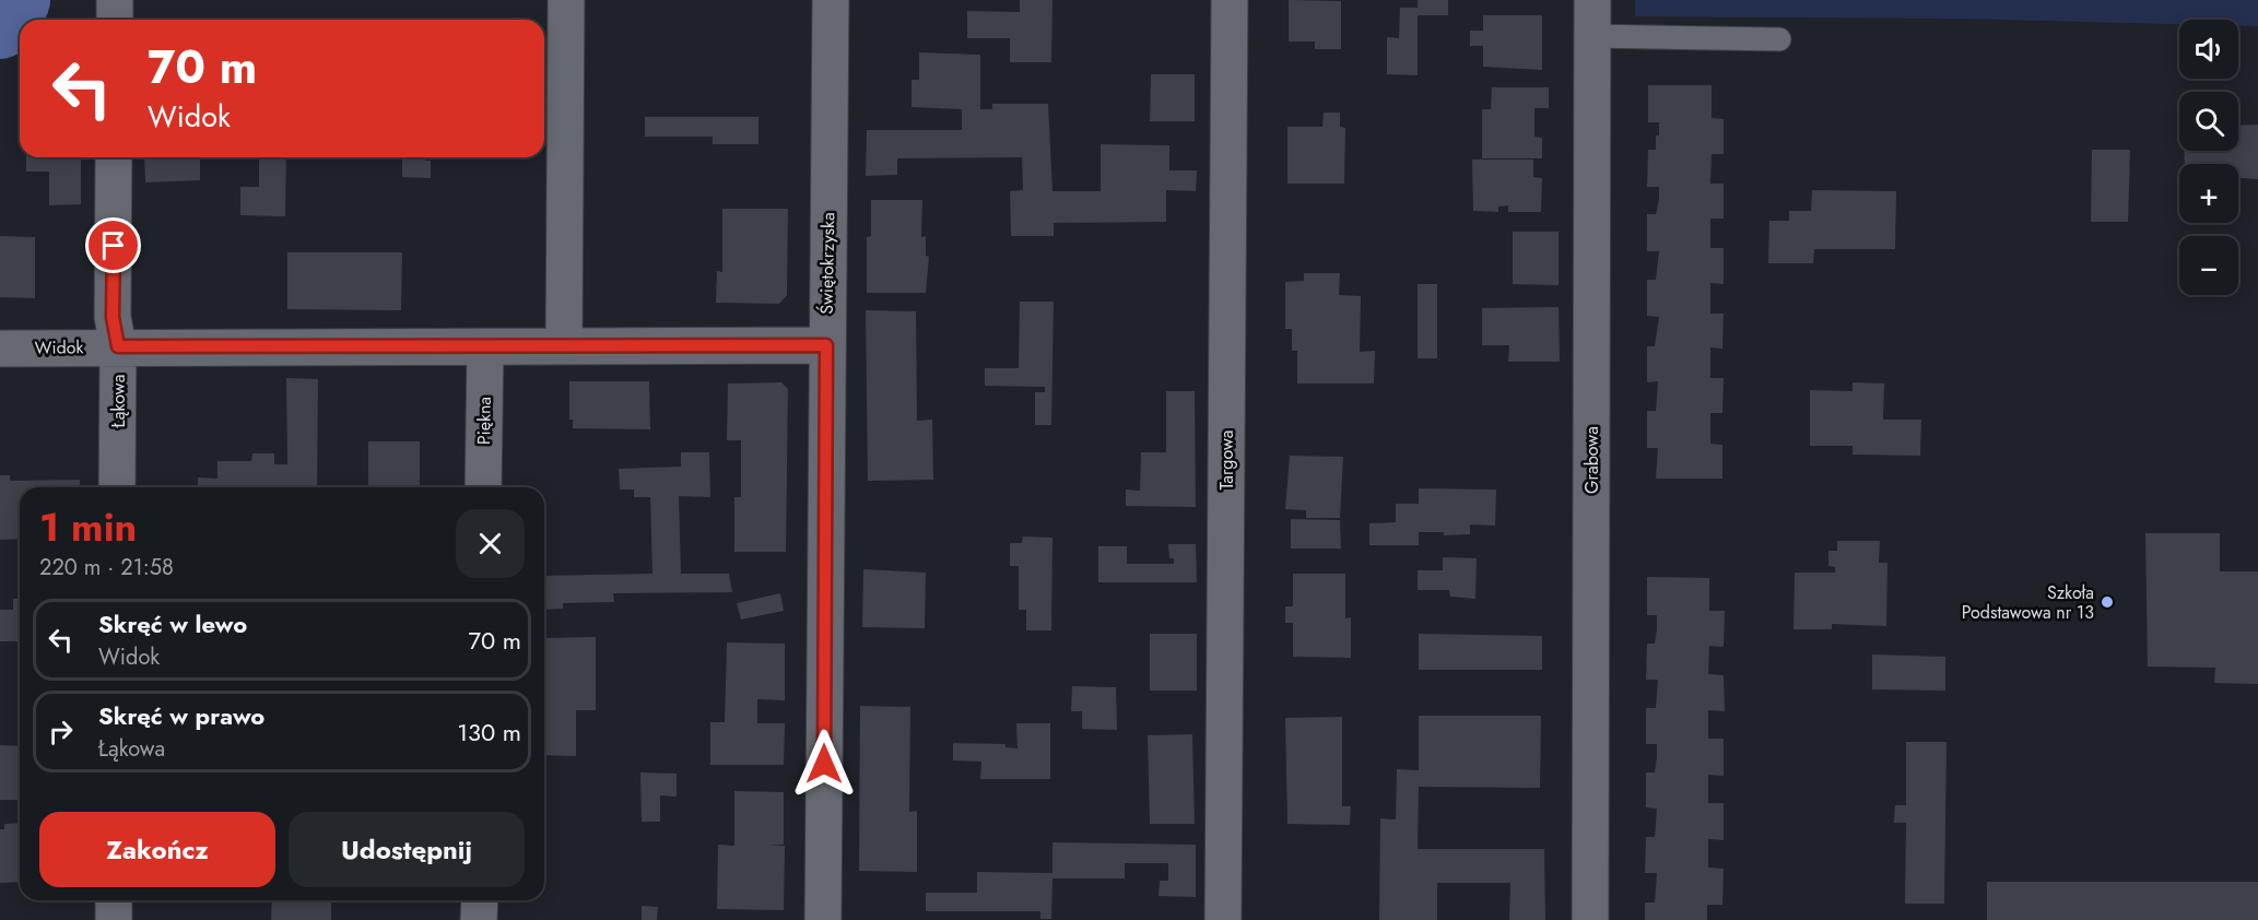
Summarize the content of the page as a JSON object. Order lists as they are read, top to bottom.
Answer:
{
  "streets": {
    "street": [
      "Świętokrzyska",
      "Widok",
      "Łąkowa",
      "Piękna",
      "Targowa",
      "Grabowa"
    ]
  },
  "crossings": [
    ["Świętokrzyska", "Widok"],
    ["Widok", "Łąkowa"],
    ["Widok", "Piękna"]
  ],
  "places": ["Szkoła Podstawowa nr 13"],
  "page": {
    "map_buttons": ["+", "−"],
    "turn": ["70 m", "Widok"],
    "heading": ["1 min", "220 m · 21:58"],
    "list": [
      {
        "name": "Skręć w lewo",
        "note": "Widok",
        "value": "70 m"
      },
      {
        "name": "Skręć w prawo",
        "note": "Łąkowa",
        "value": "130 m"
      }
    ],
    "buttons": ["Zakończ", "Udostępnij"]
  }
}
